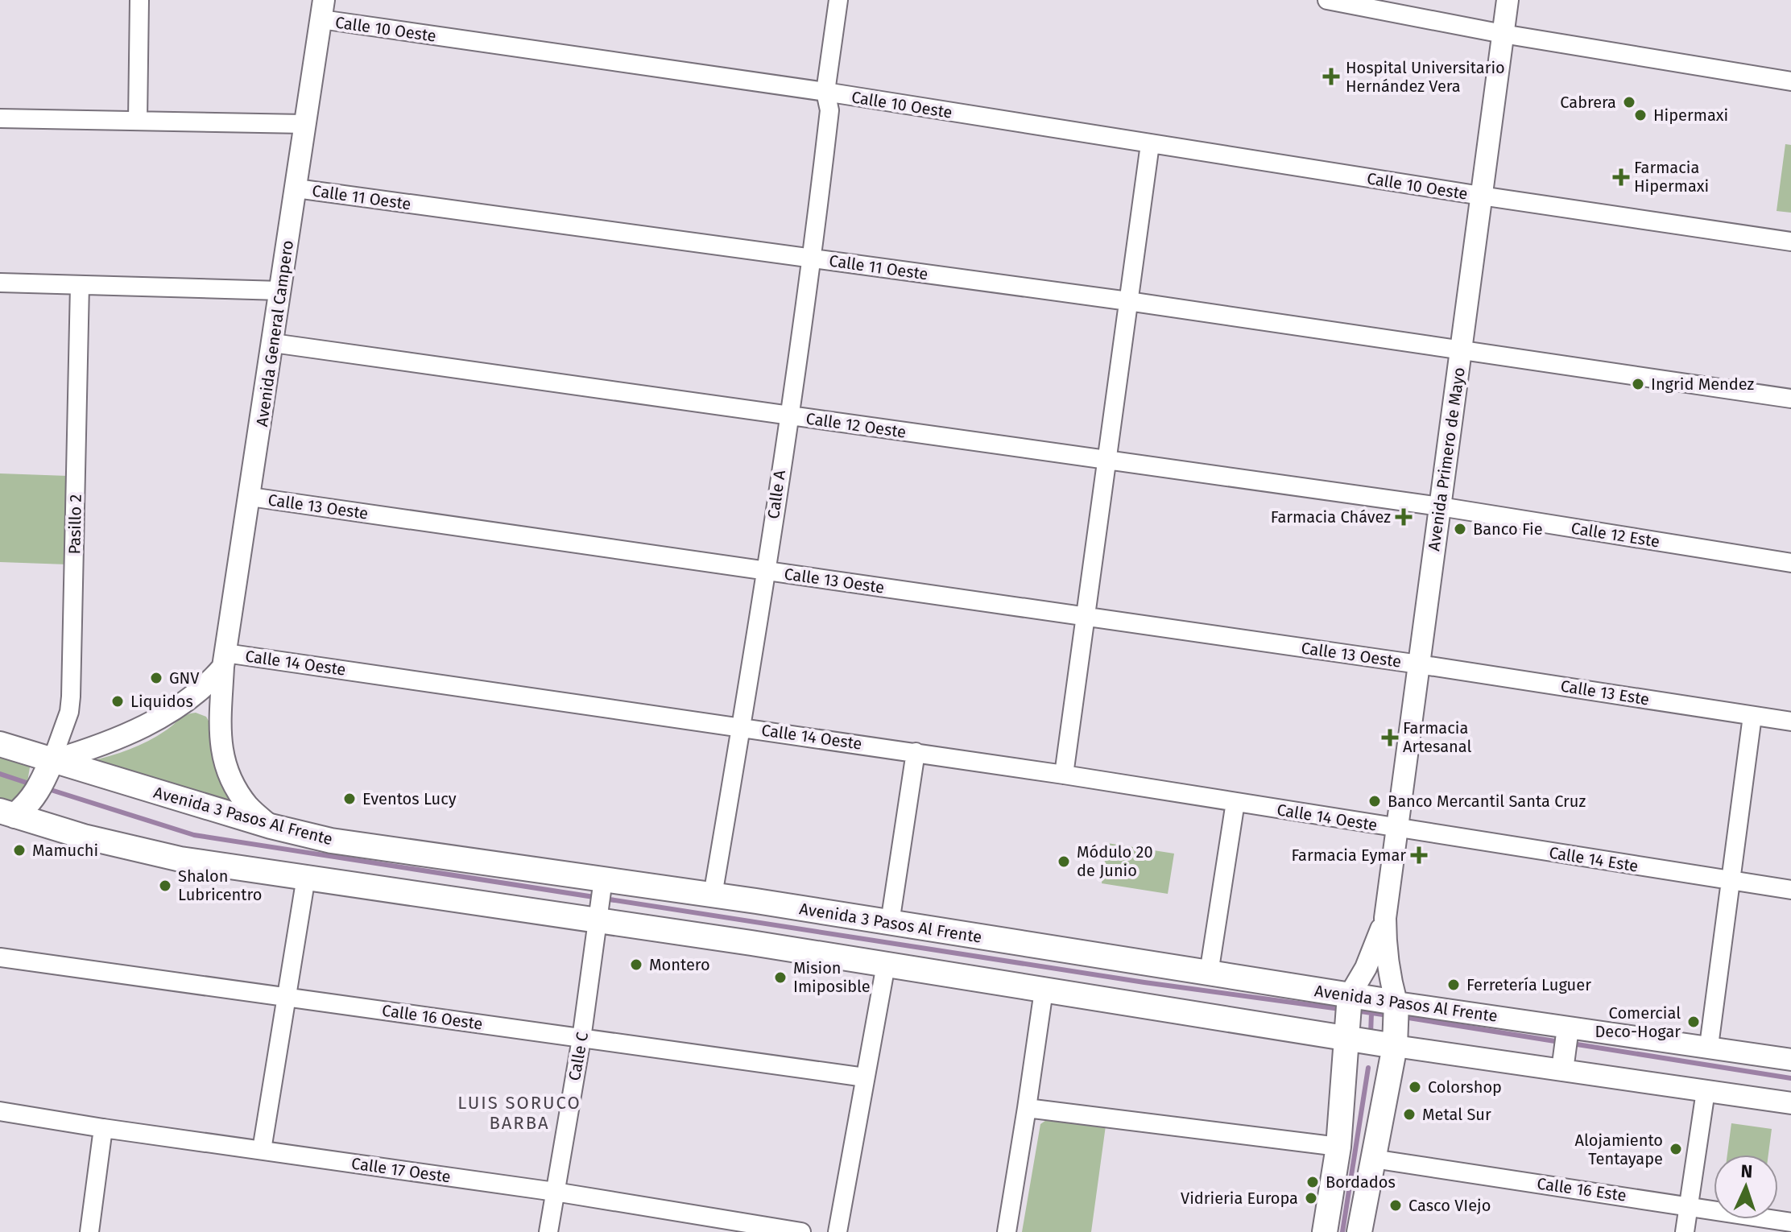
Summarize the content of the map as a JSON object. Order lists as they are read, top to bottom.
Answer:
{
  "streets": {
    "main road": ["Avenida 3 Pasos Al Frente"],
    "street": [
      "Calle 10 Oeste",
      "Calle 11 Oeste",
      "Avenida General Campero",
      "Calle 12 Oeste",
      "Avenida Primero de Mayo",
      "Calle A",
      "Calle 13 Oeste",
      "Pasillo 2",
      "Calle 12 Este",
      "Calle 14 Oeste",
      "Calle 13 Este",
      "Calle 14 Este",
      "Calle 16 Oeste",
      "Calle C",
      "Calle 17 Oeste",
      "Calle 16 Este"
    ]
  },
  "crossings": [
    ["Calle 10 Oeste", "Avenida General Campero"],
    ["Calle 10 Oeste", "Avenida Primero de Mayo"],
    ["Calle 10 Oeste", "Calle A"],
    ["Calle 11 Oeste", "Avenida General Campero"],
    ["Calle 11 Oeste", "Avenida Primero de Mayo"],
    ["Calle 11 Oeste", "Calle A"],
    ["Avenida General Campero", "Calle 12 Oeste"],
    ["Avenida General Campero", "Calle 13 Oeste"],
    ["Avenida General Campero", "Calle 14 Oeste"],
    ["Avenida General Campero", "Avenida 3 Pasos Al Frente"],
    ["Calle 12 Oeste", "Avenida Primero de Mayo"],
    ["Calle 12 Oeste", "Calle A"],
    ["Calle 12 Oeste", "Calle 12 Este"],
    ["Avenida Primero de Mayo", "Calle 13 Oeste"],
    ["Avenida Primero de Mayo", "Calle 12 Este"],
    ["Avenida Primero de Mayo", "Calle 14 Oeste"],
    ["Avenida Primero de Mayo", "Calle 13 Este"],
    ["Avenida Primero de Mayo", "Avenida 3 Pasos Al Frente"],
    ["Avenida Primero de Mayo", "Calle 14 Este"],
    ["Calle A", "Calle 13 Oeste"],
    ["Calle A", "Calle 14 Oeste"],
    ["Calle A", "Avenida 3 Pasos Al Frente"],
    ["Calle 13 Oeste", "Calle 13 Este"],
    ["Pasillo 2", "Avenida 3 Pasos Al Frente"],
    ["Calle 14 Oeste", "Calle 14 Este"],
    ["Avenida 3 Pasos Al Frente", "Calle C"],
    ["Calle 16 Oeste", "Calle C"],
    ["Calle C", "Calle 17 Oeste"]
  ],
  "districts": ["LUIS SORUCO BARBA"],
  "places": {
    "health": [
      "Hospital Universitario Hernández Vera",
      "Farmacia Hipermaxi",
      "Farmacia Chávez",
      "Farmacia Artesanal",
      "Farmacia Eymar"
    ],
    "other": [
      "Cabrera",
      "Hipermaxi",
      "Ingrid Mendez",
      "Banco Fie",
      "GNV",
      "Liquidos",
      "Eventos Lucy",
      "Banco Mercantil Santa Cruz",
      "Mamuchi",
      "Módulo 20 de Junio",
      "Shalon Lubricentro",
      "Montero",
      "Mision Imiposible",
      "Ferretería Luguer",
      "Comercial Deco-Hogar",
      "Colorshop",
      "Metal Sur",
      "Alojamiento Tentayape",
      "Bordados",
      "Vidrieria Europa",
      "Casco VIejo"
    ]
  },
  "north": "top"
}
